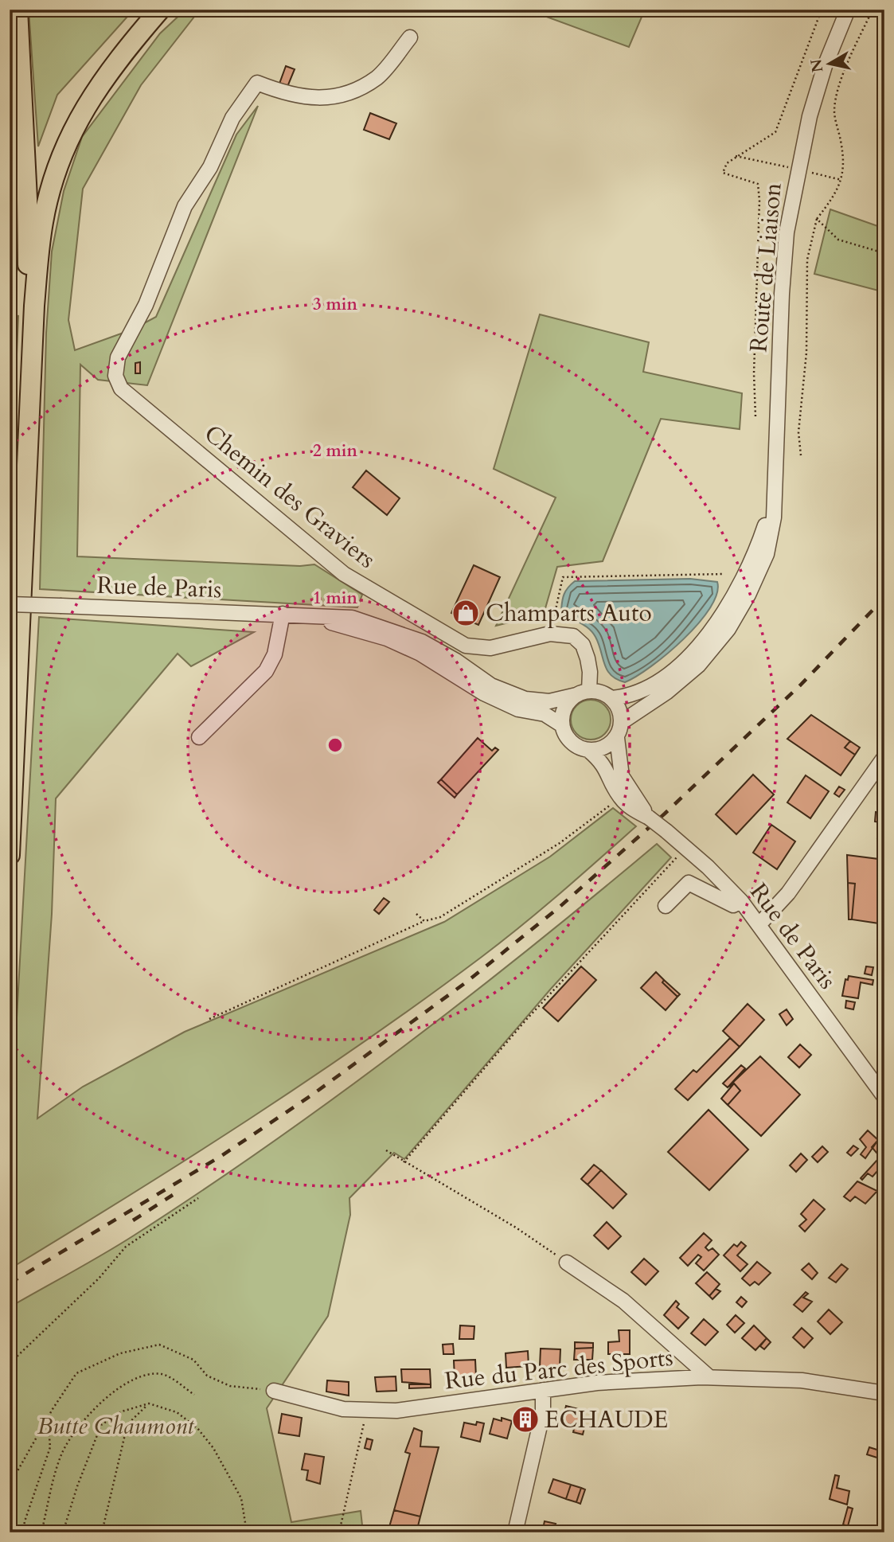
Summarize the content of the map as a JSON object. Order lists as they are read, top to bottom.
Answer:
{
  "streets": {
    "street": [
      "Route de Liaison",
      "Chemin des Graviers",
      "Rue de Paris",
      "Rue du Parc des Sports"
    ]
  },
  "crossings": [
    ["Route de Liaison", "Chemin des Graviers"],
    ["Route de Liaison", "Rue de Paris"],
    ["Chemin des Graviers", "Rue de Paris"]
  ],
  "parks": ["Butte Chaumont"],
  "places": {
    "shop": ["Champarts Auto"],
    "building": ["ECHAUDE"]
  },
  "north": "left",
  "rings": ["3 min", "2 min", "1 min"]
}
